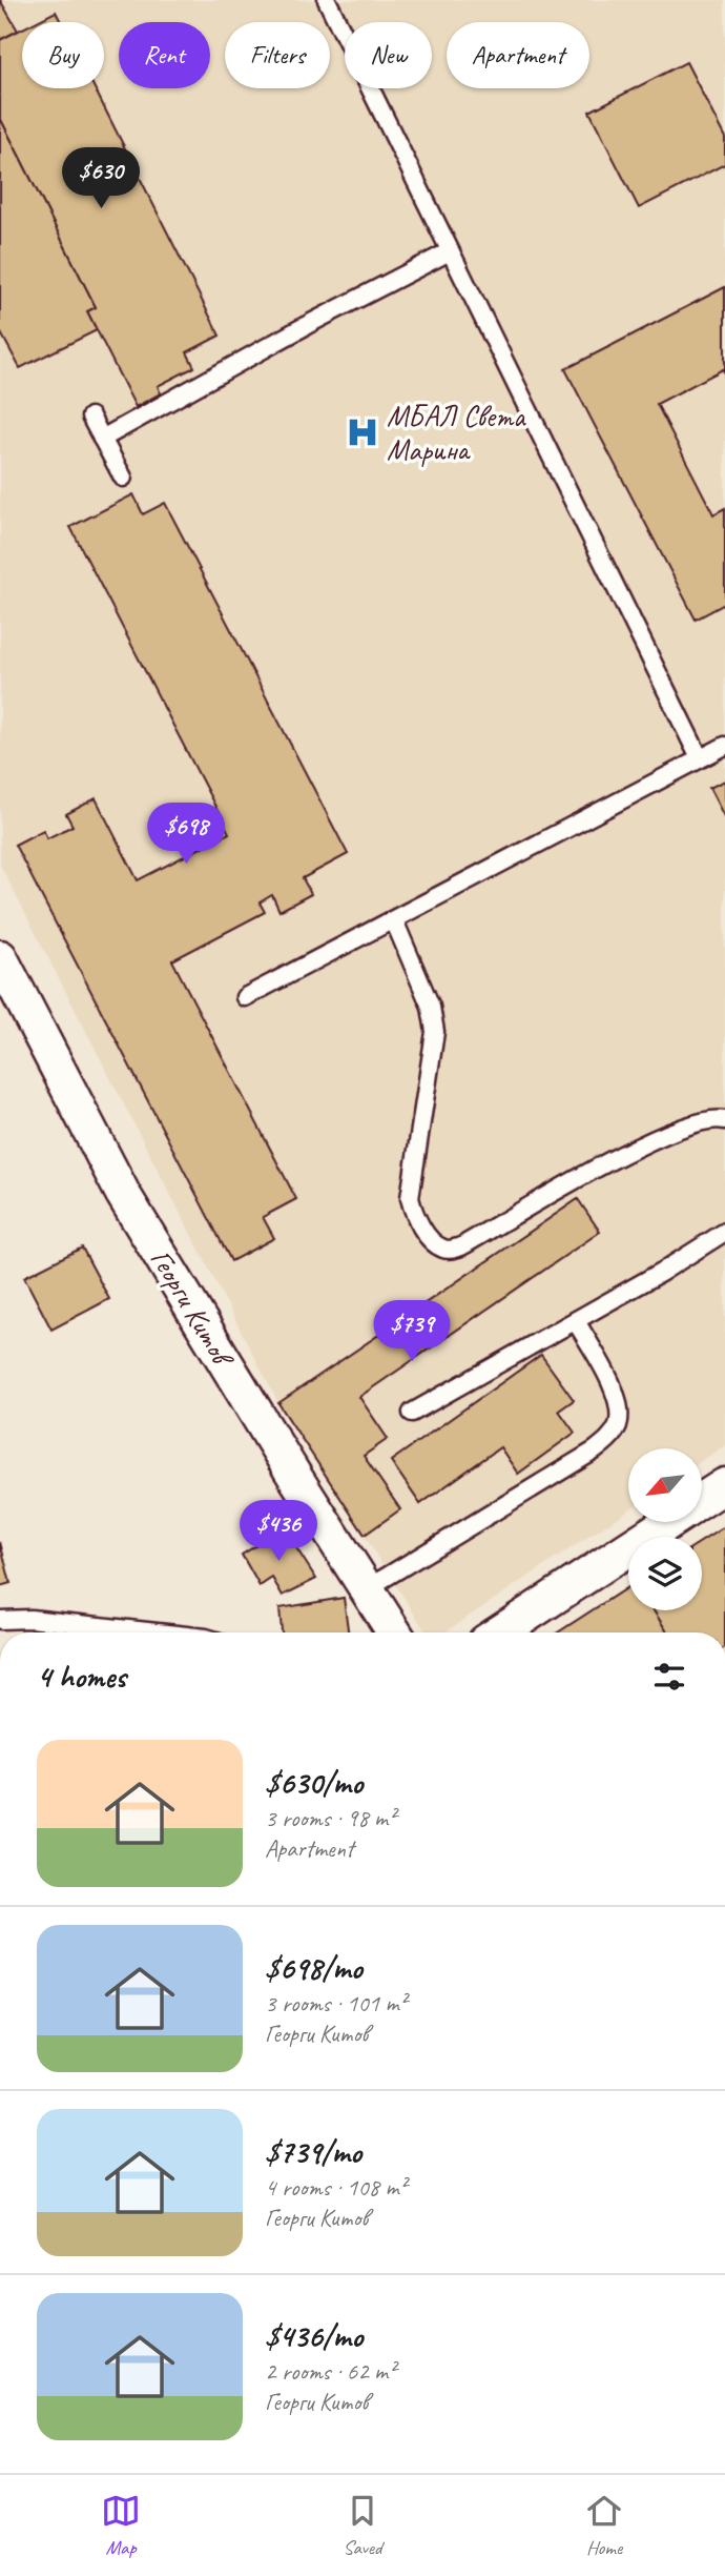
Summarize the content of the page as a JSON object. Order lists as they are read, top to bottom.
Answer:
{
  "streets": {
    "street": ["Георги Китов"]
  },
  "places": {
    "hospital": ["МБАЛ Света Марина"]
  },
  "north": "bottom left",
  "page": {
    "chip": [
      "Buy",
      "Rent",
      "Filters",
      "New",
      "Apartment"
    ],
    "price": [
      "$630",
      "$698",
      "$739",
      "$436"
    ],
    "heading": "4 homes",
    "list": [
      {
        "name": "$630/mo",
        "note": "3 rooms · 98 m² · Apartment"
      },
      {
        "name": "$698/mo",
        "note": "3 rooms · 101 m² · Георги Китов"
      },
      {
        "name": "$739/mo",
        "note": "4 rooms · 108 m² · Георги Китов"
      },
      {
        "name": "$436/mo",
        "note": "2 rooms · 62 m² · Георги Китов"
      }
    ],
    "tabs": ["Map", "Saved", "Home"]
  }
}
